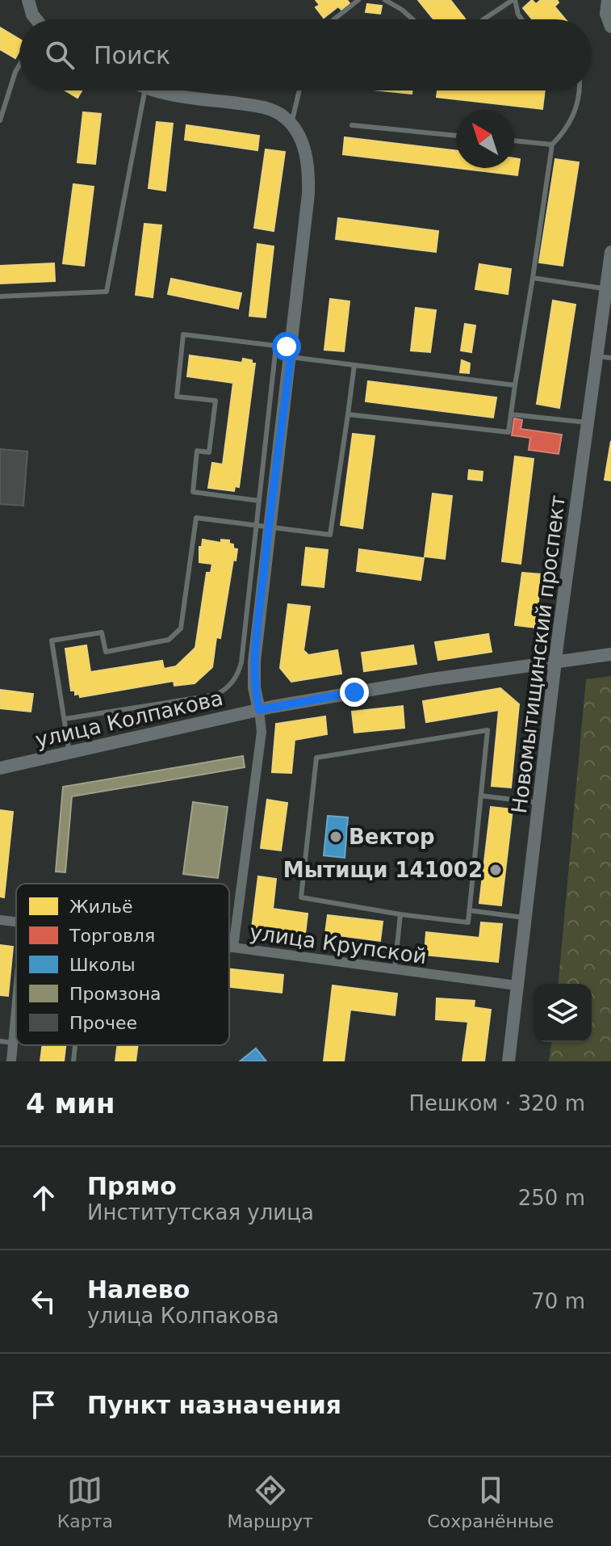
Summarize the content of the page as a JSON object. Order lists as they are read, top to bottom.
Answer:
{
  "streets": {
    "street": ["Новомытищинский проспект", "улица Колпакова", "улица Крупской"]
  },
  "crossings": [
    ["Новомытищинский проспект", "улица Колпакова"],
    ["Новомытищинский проспект", "улица Крупской"]
  ],
  "places": ["Вектор", "Мытищи 141002"],
  "legend": [
    "Жильё",
    "Торговля",
    "Школы",
    "Промзона",
    "Прочее"
  ],
  "north": "top left",
  "page": {
    "search": "Поиск",
    "heading": ["4 мин", "Пешком · 320 m"],
    "list": [
      ["Прямо", "Институтская улица", "250 m"],
      ["Налево", "улица Колпакова", "70 m"],
      "Пункт назначения"
    ],
    "nav": ["Карта", "Маршрут", "Сохранённые"]
  }
}
